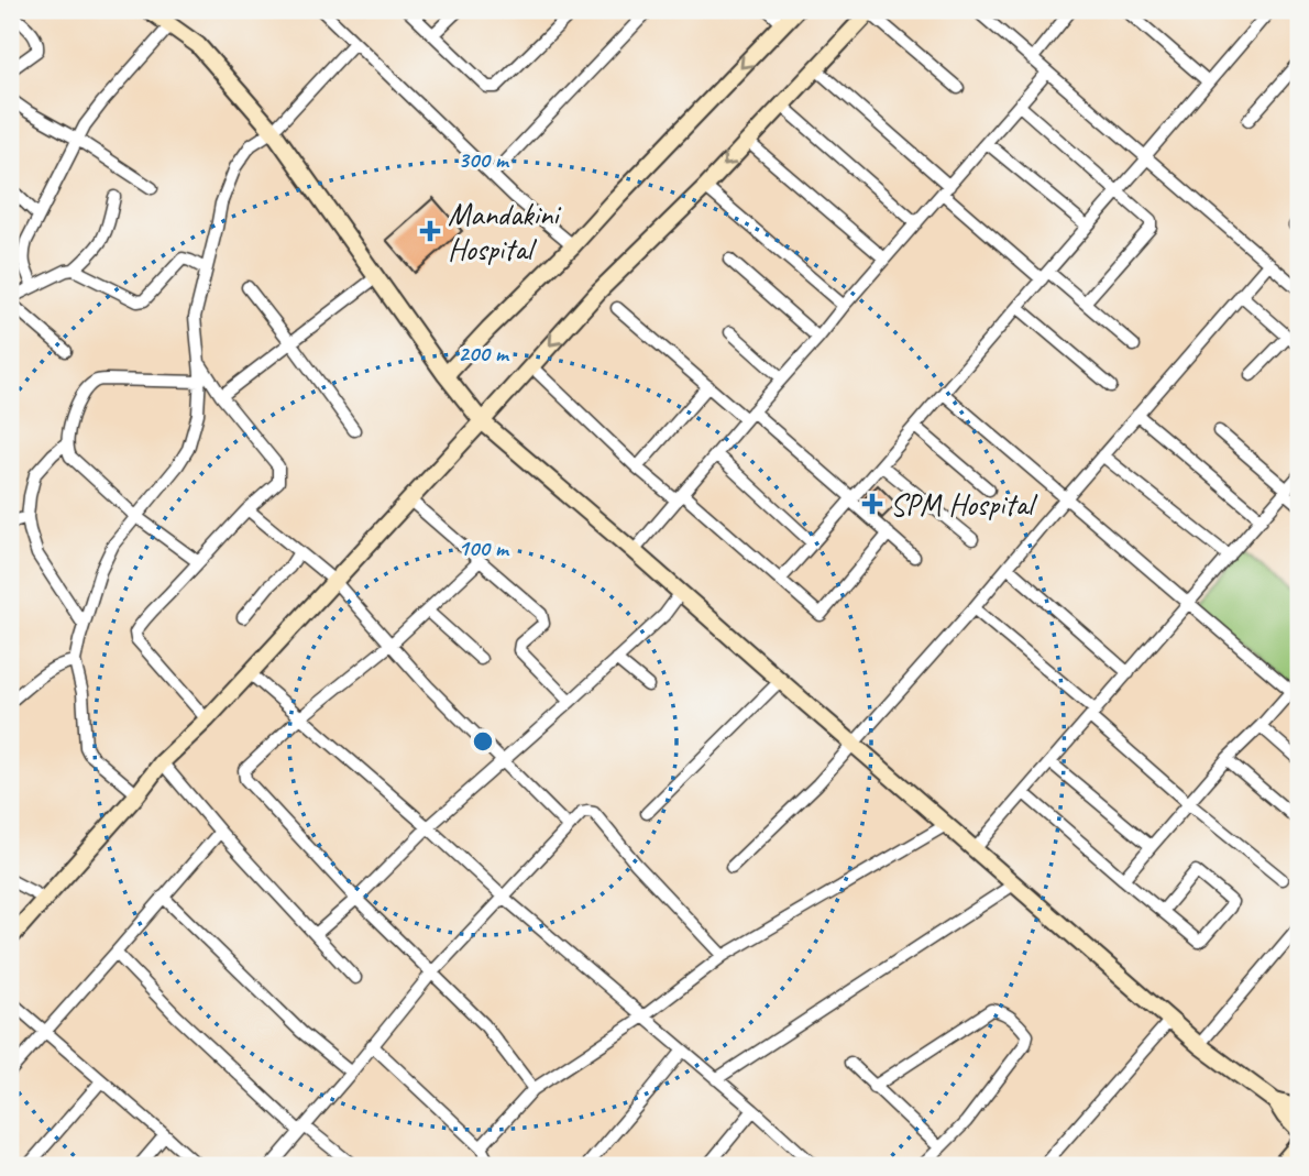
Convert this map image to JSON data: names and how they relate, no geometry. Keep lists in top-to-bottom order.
{
  "places": {
    "health": ["Mandakini Hospital", "SPM Hospital"]
  },
  "rings": ["300 m", "200 m", "100 m"]
}
